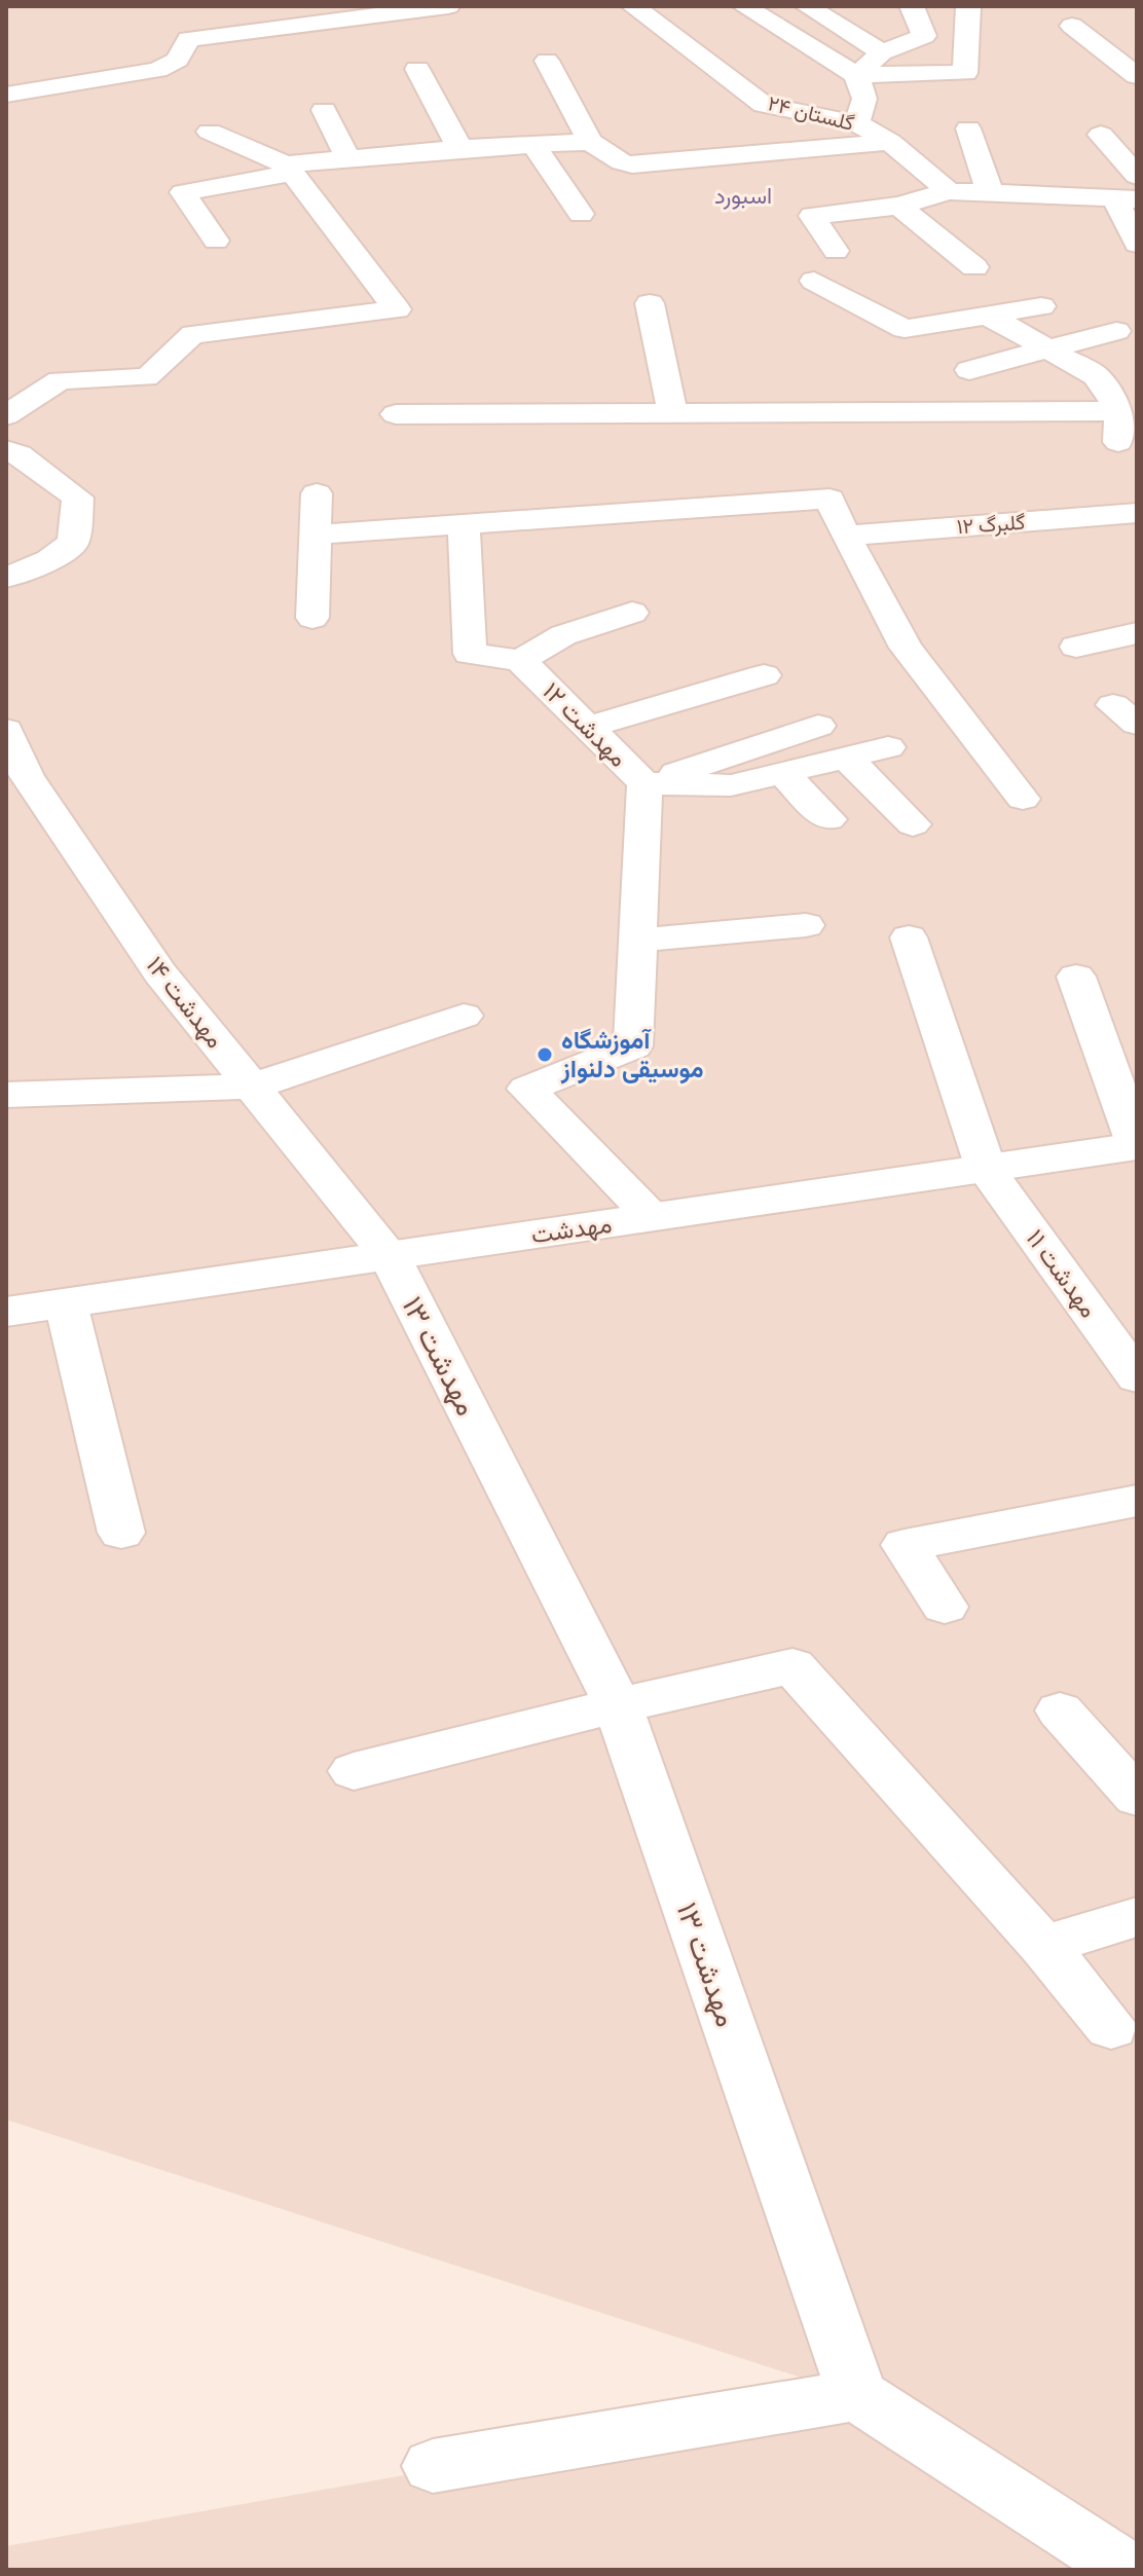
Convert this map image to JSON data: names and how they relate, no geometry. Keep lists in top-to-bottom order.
{
  "streets": {
    "street": [
      "گلستان ۲۴",
      "گلبرگ ١٢",
      "مهدشت ۱۲",
      "مهدشت ۱۴",
      "مهدشت",
      "مهدشت ۱۱",
      "مهدشت ۱۳"
    ]
  },
  "crossings": [
    ["مهدشت ۱۲", "مهدشت"],
    ["مهدشت ۱۴", "مهدشت"],
    ["مهدشت ۱۴", "مهدشت ۱۳"],
    ["مهدشت", "مهدشت ۱۱"],
    ["مهدشت", "مهدشت ۱۳"]
  ],
  "districts": ["اسبورد"],
  "places": ["آموزشگاه موسیقی دلنواز"]
}
